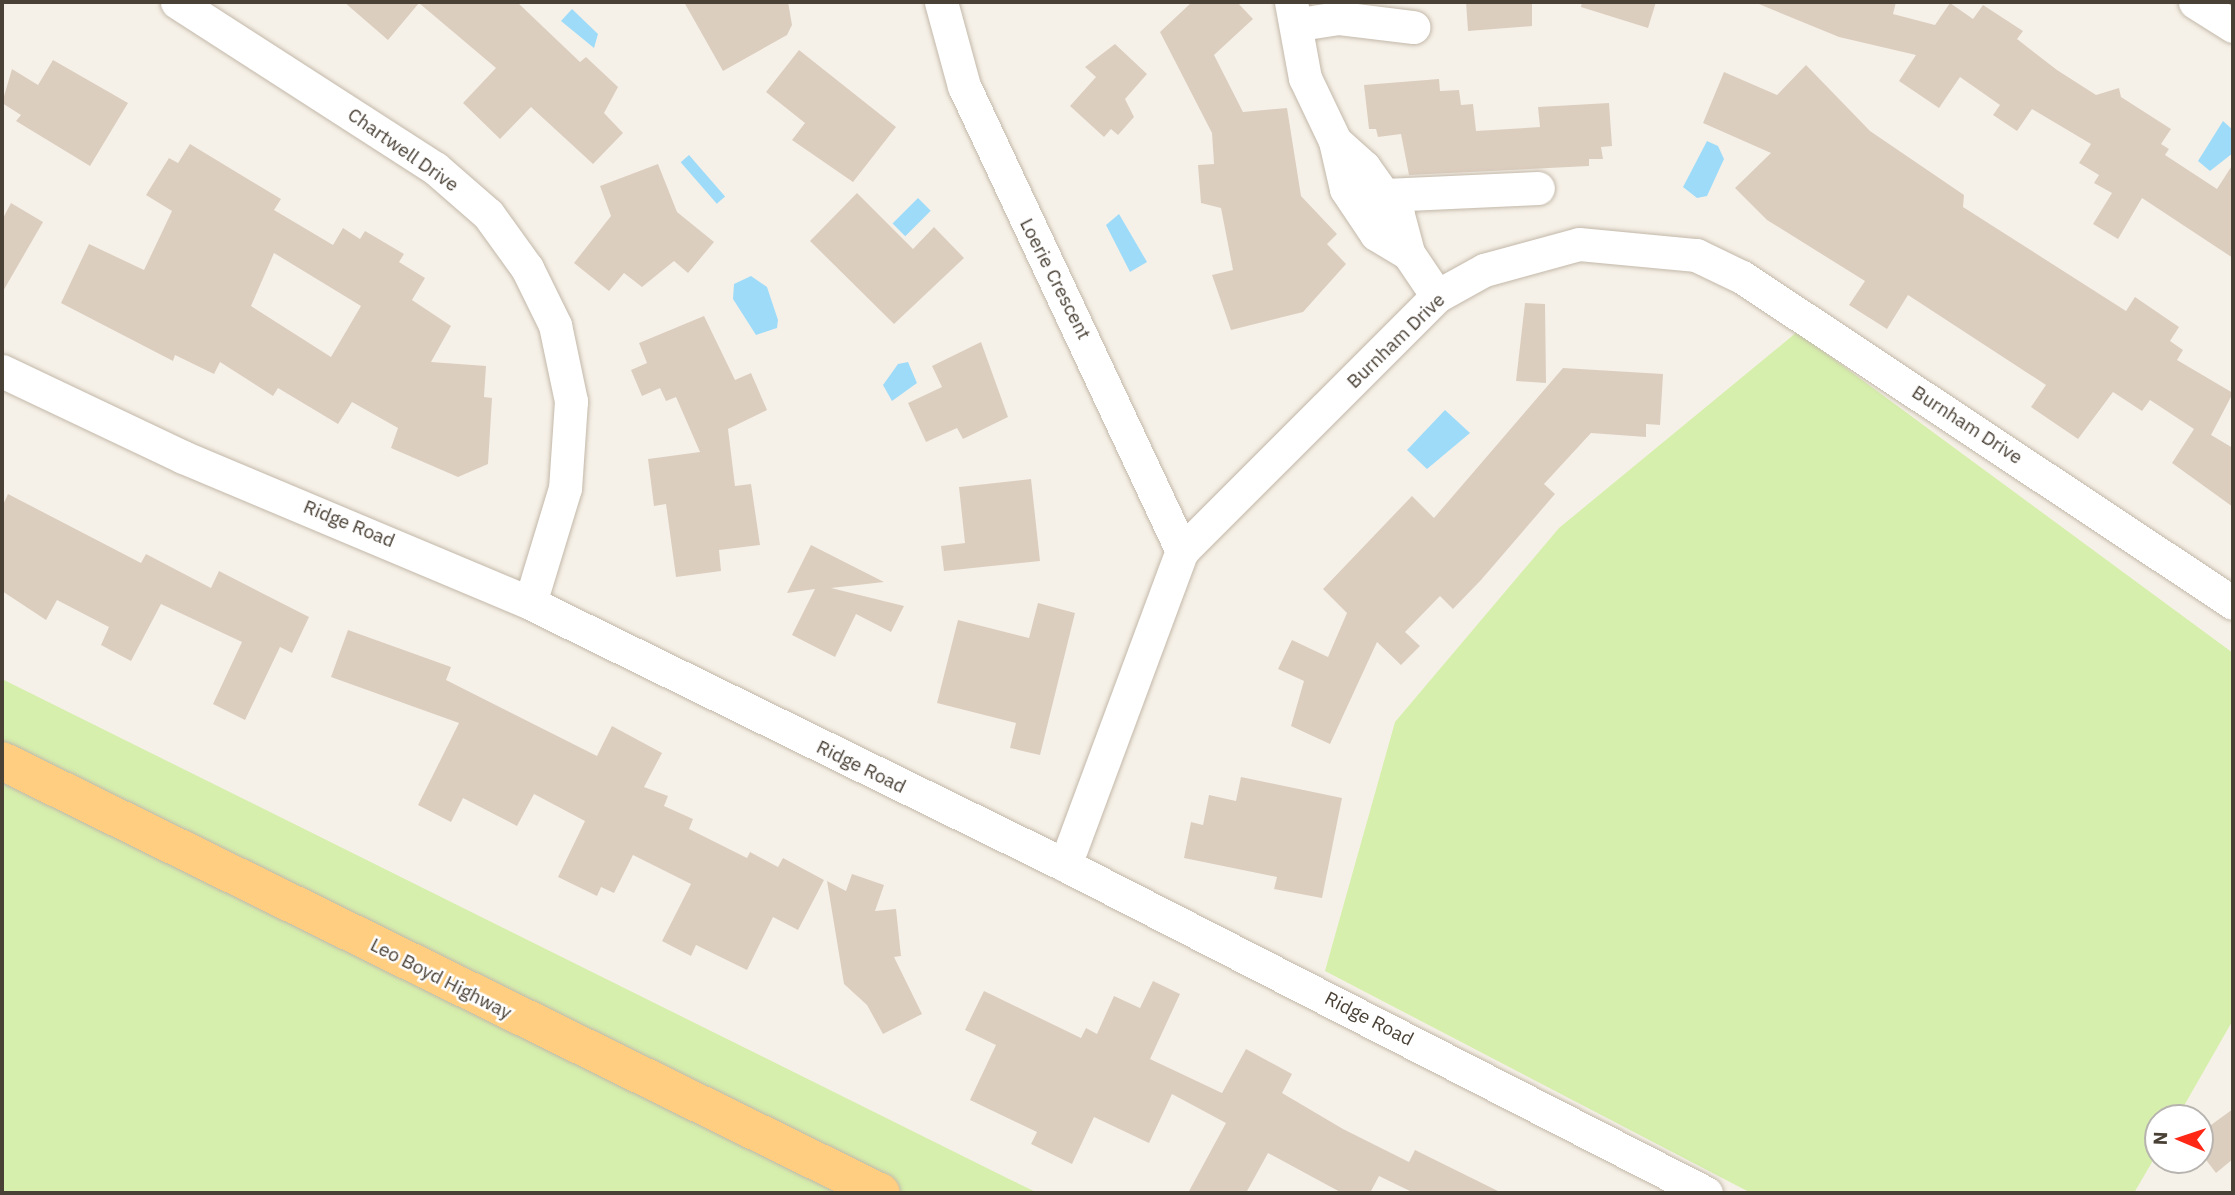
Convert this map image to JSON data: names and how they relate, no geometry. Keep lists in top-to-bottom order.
{
  "streets": {
    "highway": ["Leo Boyd Highway"],
    "street": [
      "Chartwell Drive",
      "Loerie Crescent",
      "Burnham Drive",
      "Ridge Road"
    ]
  },
  "crossings": [
    ["Chartwell Drive", "Ridge Road"],
    ["Loerie Crescent", "Burnham Drive"],
    ["Burnham Drive", "Ridge Road"]
  ],
  "north": "left"
}
